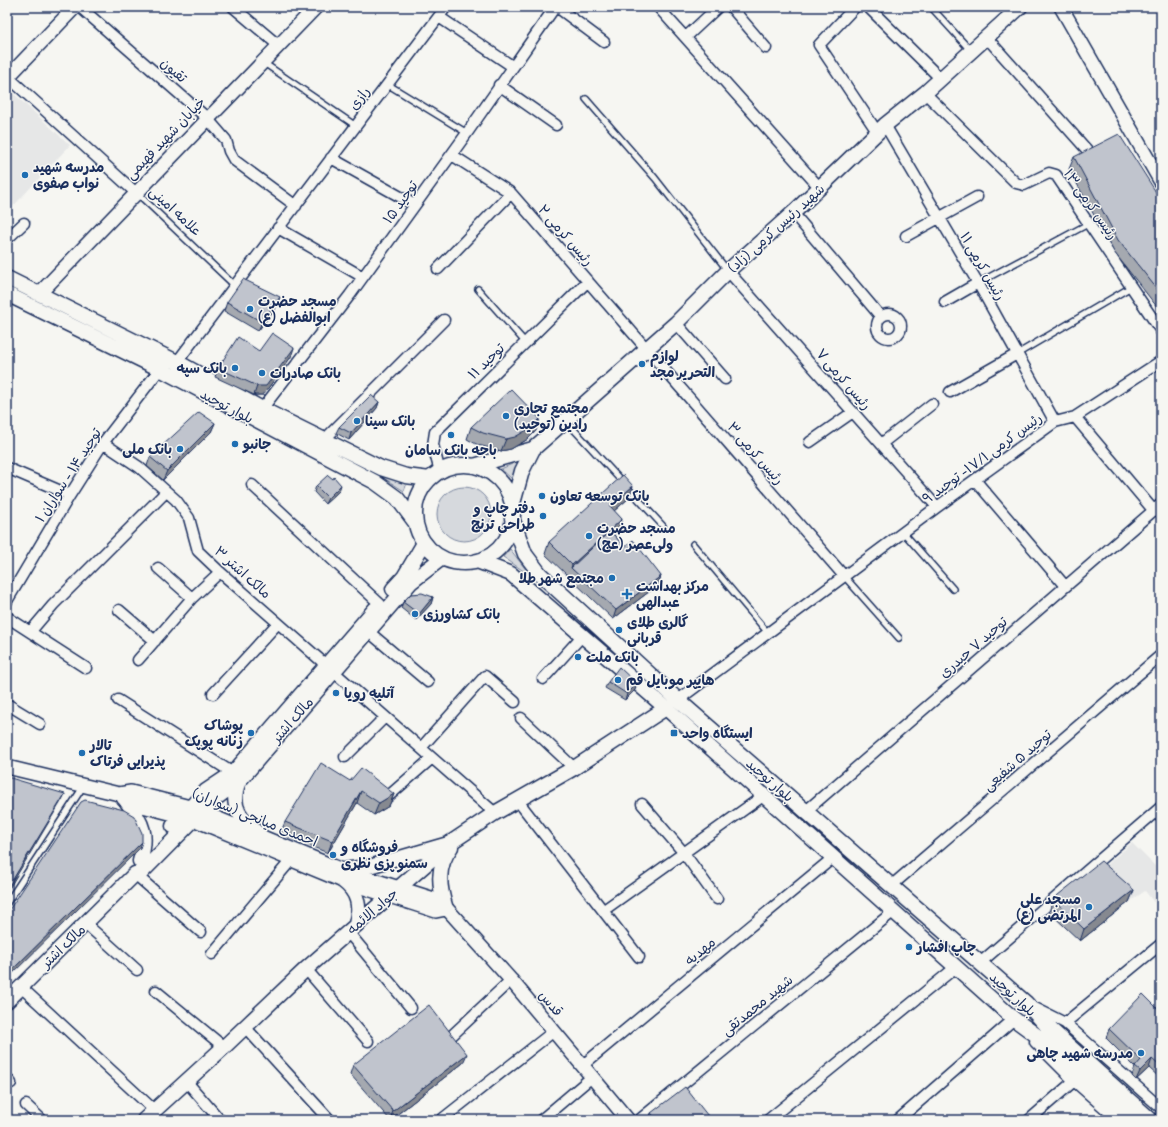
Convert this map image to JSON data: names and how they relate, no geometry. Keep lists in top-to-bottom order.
{
  "streets": {
    "main road": [
      "شهید رئیس کرمی (زاد)",
      "بلوار توحید",
      "مالک اشتر",
      "جواد الائمه"
    ],
    "street": [
      "تقیون",
      "رازی",
      "خیابان شهید فهیمی",
      "توحید ۱۵",
      "رئیس کرمی ۱۳",
      "علامه امینی",
      "رئیس کرمی ۲",
      "رئیس کرمی ۱۱",
      "توحید ۱۱",
      "رئیس کرمی ۷",
      "رئیس کرمی ۳",
      "رئیس کرمی ۱۷/۱- توحید ۹",
      "توحید ۱۴ - سواران ۱",
      "مالک اشتر ۳",
      "توحید ۷ حیدری",
      "توحید ۵ شفیعی",
      "احمدی میانجی (سواران)",
      "مهدیه",
      "قدس",
      "شهید محمدتقی"
    ]
  },
  "crossings": [
    ["تقیون", "رازی"],
    ["تقیون", "خیابان شهید فهیمی"],
    ["رازی", "علامه امینی"],
    ["رازی", "بلوار توحید"],
    ["خیابان شهید فهیمی", "علامه امینی"],
    ["خیابان شهید فهیمی", "بلوار توحید"],
    ["توحید ۱۵", "رئیس کرمی ۲"],
    ["توحید ۱۵", "بلوار توحید"],
    ["رئیس کرمی ۱۳", "شهید رئیس کرمی (زاد)"],
    ["شهید رئیس کرمی (زاد)", "رئیس کرمی ۲"],
    ["شهید رئیس کرمی (زاد)", "رئیس کرمی ۱۱"],
    ["شهید رئیس کرمی (زاد)", "رئیس کرمی ۷"],
    ["شهید رئیس کرمی (زاد)", "رئیس کرمی ۳"],
    ["رئیس کرمی ۲", "توحید ۱۱"],
    ["رئیس کرمی ۲", "رئیس کرمی ۳"],
    ["رئیس کرمی ۱۱", "رئیس کرمی ۱۷/۱- توحید ۹"],
    ["توحید ۱۱", "بلوار توحید"],
    ["توحید ۱۱", "مالک اشتر"],
    ["رئیس کرمی ۷", "رئیس کرمی ۱۷/۱- توحید ۹"],
    ["بلوار توحید", "رئیس کرمی ۱۷/۱- توحید ۹"],
    ["بلوار توحید", "توحید ۱۴ - سواران ۱"],
    ["بلوار توحید", "توحید ۷ حیدری"],
    ["بلوار توحید", "مالک اشتر"],
    ["بلوار توحید", "توحید ۵ شفیعی"],
    ["بلوار توحید", "جواد الائمه"],
    ["بلوار توحید", "مهدیه"],
    ["بلوار توحید", "شهید محمدتقی"],
    ["رئیس کرمی ۳", "رئیس کرمی ۱۷/۱- توحید ۹"],
    ["توحید ۱۴ - سواران ۱", "مالک اشتر ۳"],
    ["مالک اشتر ۳", "مالک اشتر"],
    ["مالک اشتر ۳", "جواد الائمه"],
    ["مالک اشتر", "احمدی میانجی (سواران)"],
    ["احمدی میانجی (سواران)", "جواد الائمه"],
    ["احمدی میانجی (سواران)", "قدس"],
    ["جواد الائمه", "قدس"],
    ["مهدیه", "قدس"]
  ],
  "places": {
    "other": [
      "مدرسه شهید نواب صفوی",
      "مسجد حضرت ابوالفضل (ع)",
      "لوازم التحریر مجد",
      "بانک سپه",
      "بانک صادرات",
      "مجتمع تجاری رادین (توحید)",
      "بانک سینا",
      "باجه بانک سامان",
      "جانبو",
      "بانک ملی",
      "بانک توسعه تعاون",
      "دفتر چاپ و طراحی ترنج",
      "مسجد حضرت ولی‌عصر (عج)",
      "مجتمع شهر طلا",
      "بانک کشاورزی",
      "گالری طلای قربانی",
      "بانک ملت",
      "هایپر موبایل قم",
      "آتلیه رویا",
      "پوشاک زنانه پوپک",
      "تالار پذیرایی فرتاک",
      "فروشگاه و سمنو پزی نظری",
      "مسجد علی المرتضی (ع)",
      "چاپ افشار",
      "مدرسه شهید چاهی"
    ],
    "health": ["مرکز بهداشت عبدالهی"],
    "transit": ["ایستگاه واحد"]
  }
}
